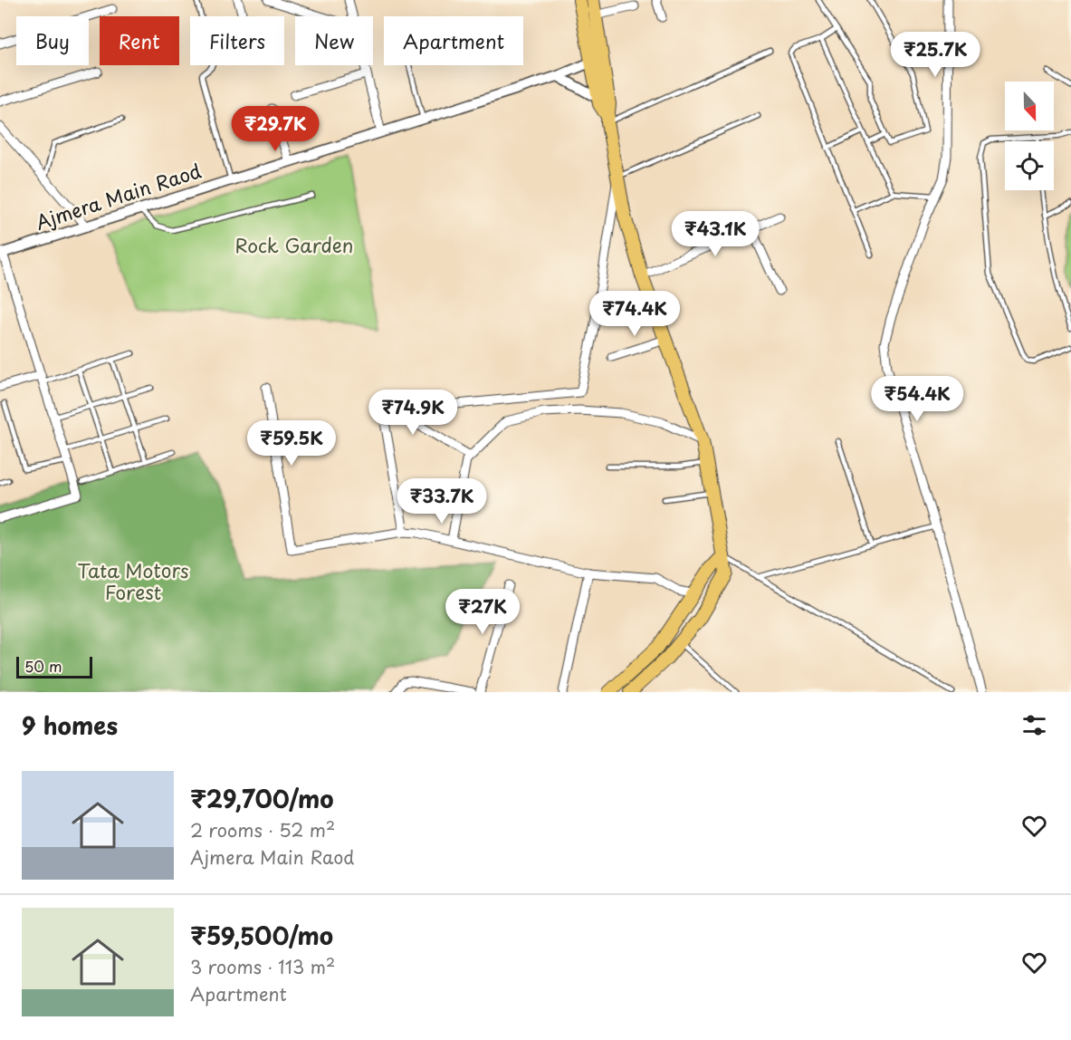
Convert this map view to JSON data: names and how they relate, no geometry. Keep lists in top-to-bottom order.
{
  "streets": {
    "street": ["Ajmera Main Raod"]
  },
  "parks": ["Rock Garden", "Tata Motors Forest"],
  "scale_bar": "50 m",
  "north": "bottom",
  "page": {
    "chip": [
      "Buy",
      "Rent",
      "Filters",
      "New",
      "Apartment"
    ],
    "price": [
      "₹25.7K",
      "₹29.7K",
      "₹43.1K",
      "₹74.4K",
      "₹54.4K",
      "₹74.9K",
      "₹59.5K",
      "₹33.7K",
      "₹27K"
    ],
    "scale": "50 m",
    "heading": "9 homes",
    "list": [
      {
        "name": "₹29,700/mo",
        "note": "2 rooms · 52 m² · Ajmera Main Raod"
      },
      {
        "name": "₹59,500/mo",
        "note": "3 rooms · 113 m² · Apartment"
      }
    ]
  }
}
